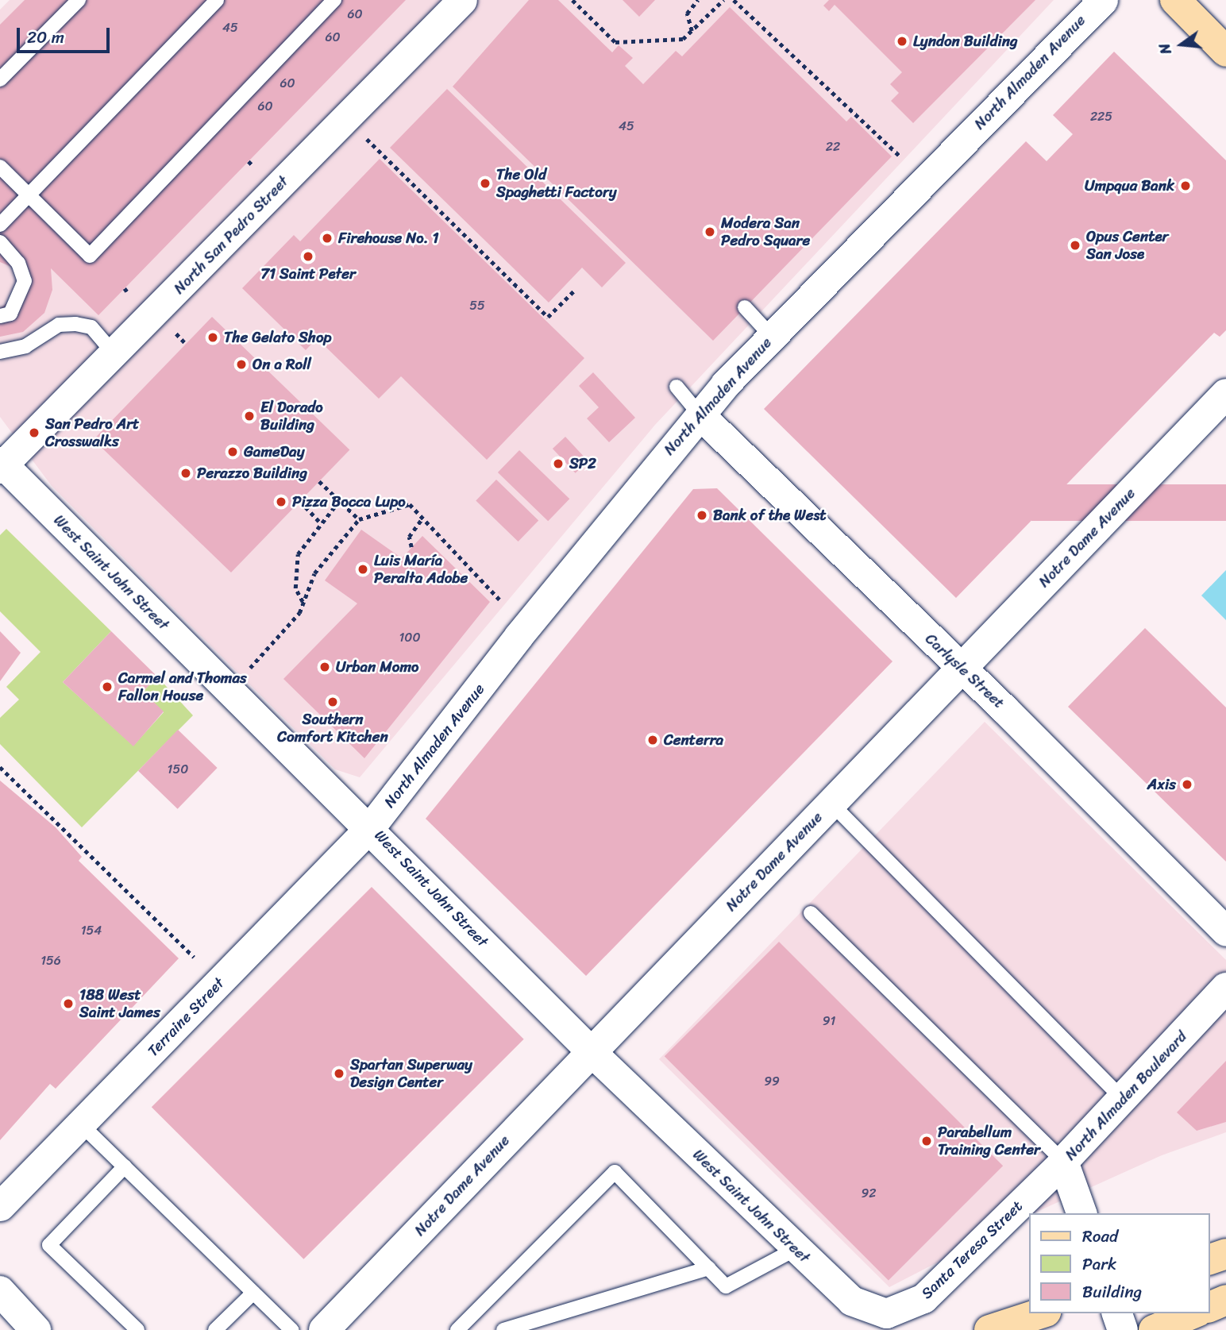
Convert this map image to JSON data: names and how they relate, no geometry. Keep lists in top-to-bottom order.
{
  "streets": {
    "main road": ["Notre Dame Avenue", "North Almaden Boulevard"],
    "street": [
      "North Almaden Avenue",
      "North San Pedro Street",
      "West Saint John Street",
      "Carlysle Street",
      "Terraine Street",
      "Santa Teresa Street"
    ]
  },
  "crossings": [
    ["North Almaden Avenue", "West Saint John Street"],
    ["North Almaden Avenue", "Carlysle Street"],
    ["North Almaden Avenue", "Terraine Street"],
    ["North San Pedro Street", "West Saint John Street"],
    ["Notre Dame Avenue", "West Saint John Street"],
    ["Notre Dame Avenue", "Carlysle Street"],
    ["West Saint John Street", "Terraine Street"],
    ["West Saint John Street", "Santa Teresa Street"],
    ["North Almaden Boulevard", "Santa Teresa Street"]
  ],
  "places": [
    "Lyndon Building",
    "The Old Spaghetti Factory",
    "Umpqua Bank",
    "Modera San Pedro Square",
    "Firehouse No. 1",
    "Opus Center San Jose",
    "71 Saint Peter",
    "The Gelato Shop",
    "On a Roll",
    "El Dorado Building",
    "San Pedro Art Crosswalks",
    "GameDay",
    "SP2",
    "Perazzo Building",
    "Pizza Bocca Lupo",
    "Bank of the West",
    "Luis María Peralta Adobe",
    "Urban Momo",
    "Carmel and Thomas Fallon House",
    "Southern Comfort Kitchen",
    "Centerra",
    "Axis",
    "188 West Saint James",
    "Spartan Superway Design Center",
    "Parabellum Training Center"
  ],
  "house_numbers": [
    "60",
    "45",
    "60",
    "60",
    "60",
    "225",
    "45",
    "22",
    "55",
    "100",
    "150",
    "154",
    "156",
    "91",
    "99",
    "92"
  ],
  "legend": ["Road", "Park", "Building"],
  "scale_bar": "20 m",
  "north": "left"
}
